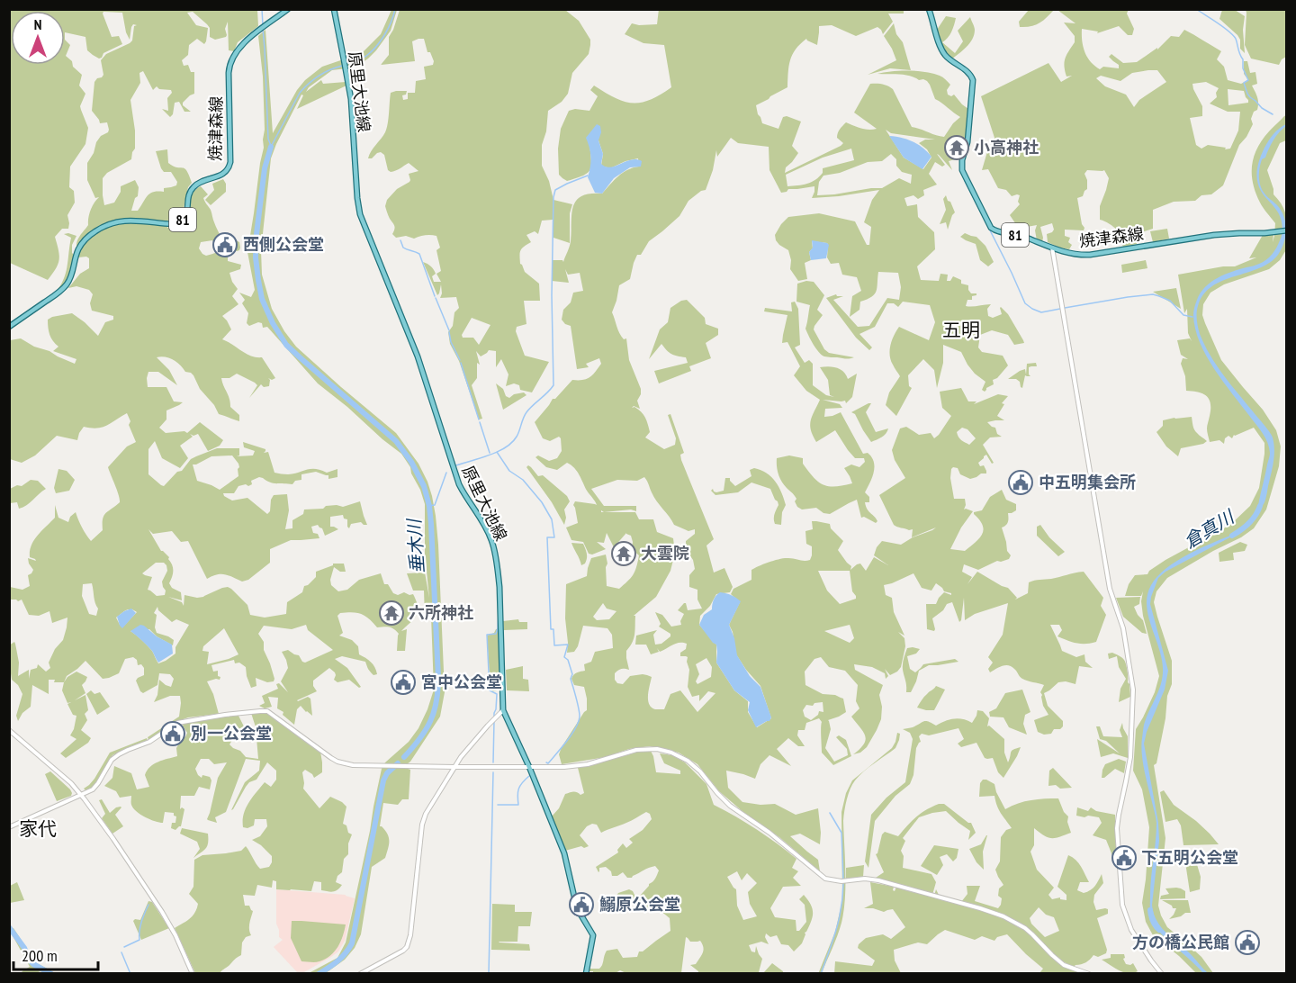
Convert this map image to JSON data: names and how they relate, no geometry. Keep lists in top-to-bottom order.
{
  "streets": {
    "main road": ["原里大池線", "焼津森線", "81"]
  },
  "districts": ["五明", "家代"],
  "water": ["倉真川", "垂木川"],
  "places": {
    "temple": ["小高神社", "大雲院", "六所神社"],
    "public building": [
      "西側公会堂",
      "中五明集会所",
      "宮中公会堂",
      "別一公会堂",
      "下五明公会堂",
      "鰯原公会堂",
      "方の橋公民館"
    ]
  },
  "scale_bar": "200 m",
  "north": "top"
}
